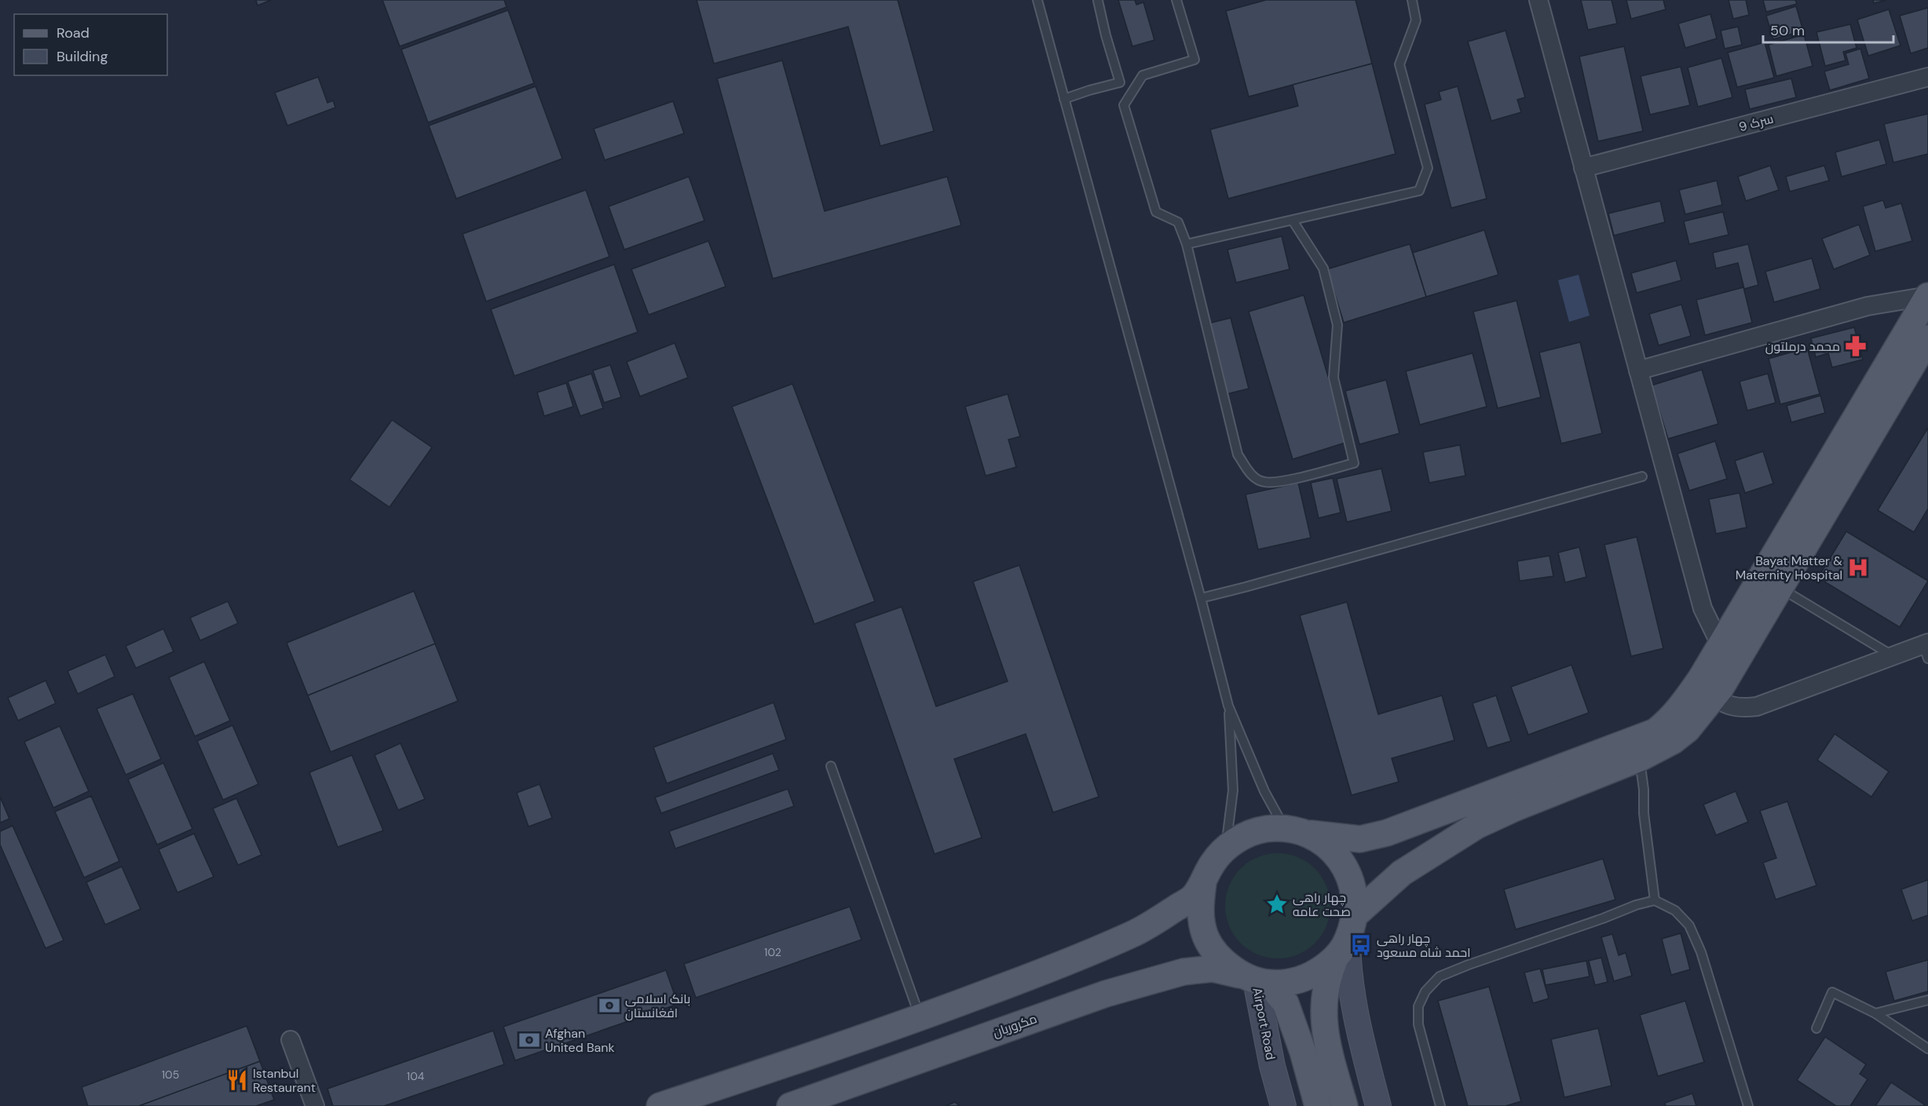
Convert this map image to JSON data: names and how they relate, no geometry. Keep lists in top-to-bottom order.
{
  "streets": {
    "main road": ["Airport Road", "مکروریان"],
    "street": ["سرک 9"]
  },
  "crossings": [
    ["Airport Road", "مکروریان"]
  ],
  "places": {
    "pharmacy": ["محمد درملتون"],
    "hospital": ["Bayat Matter & Maternity Hospital"],
    "place": ["چهار راهی صحت عامه"],
    "bus stop": ["چهار راهی احمد شاه مسعود"],
    "bank": ["بانک اسلامی افغانستان", "Afghan United Bank"],
    "restaurant": ["Istanbul Restaurant"]
  },
  "house_numbers": ["102", "105", "104"],
  "legend": ["Road", "Building"],
  "scale_bar": "50 m"
}
